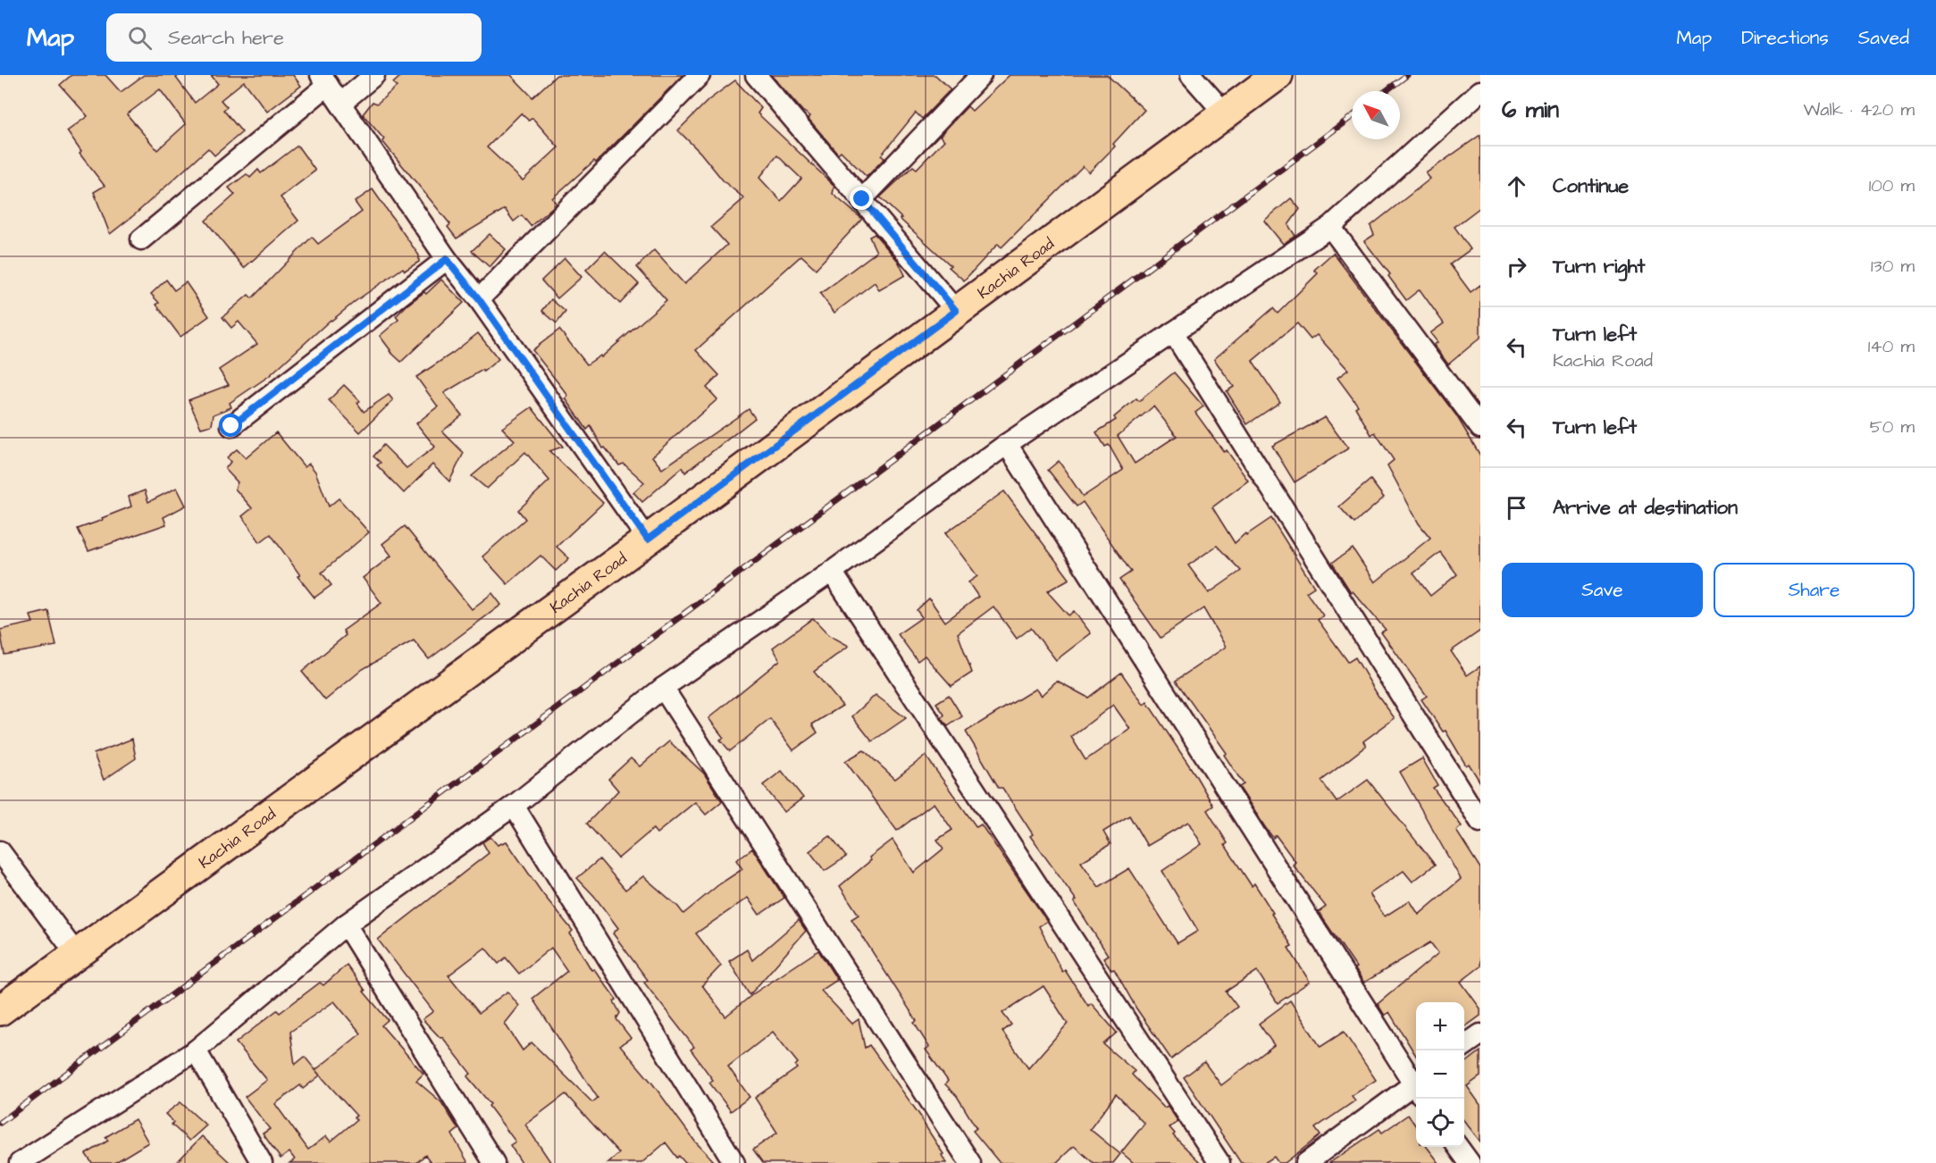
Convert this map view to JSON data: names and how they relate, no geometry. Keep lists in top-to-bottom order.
{
  "streets": {
    "main road": ["Kachia Road"]
  },
  "north": "top left",
  "page": {
    "header": "Map",
    "search": "Search here",
    "nav": ["Map", "Directions", "Saved"],
    "heading": ["6 min", "Walk · 420 m"],
    "list": [
      ["Continue", "100 m"],
      ["Turn right", "130 m"],
      ["Turn left", "Kachia Road", "140 m"],
      ["Turn left", "50 m"],
      "Arrive at destination"
    ],
    "buttons": ["Save", "Share"],
    "map_buttons": ["+", "−"]
  }
}
